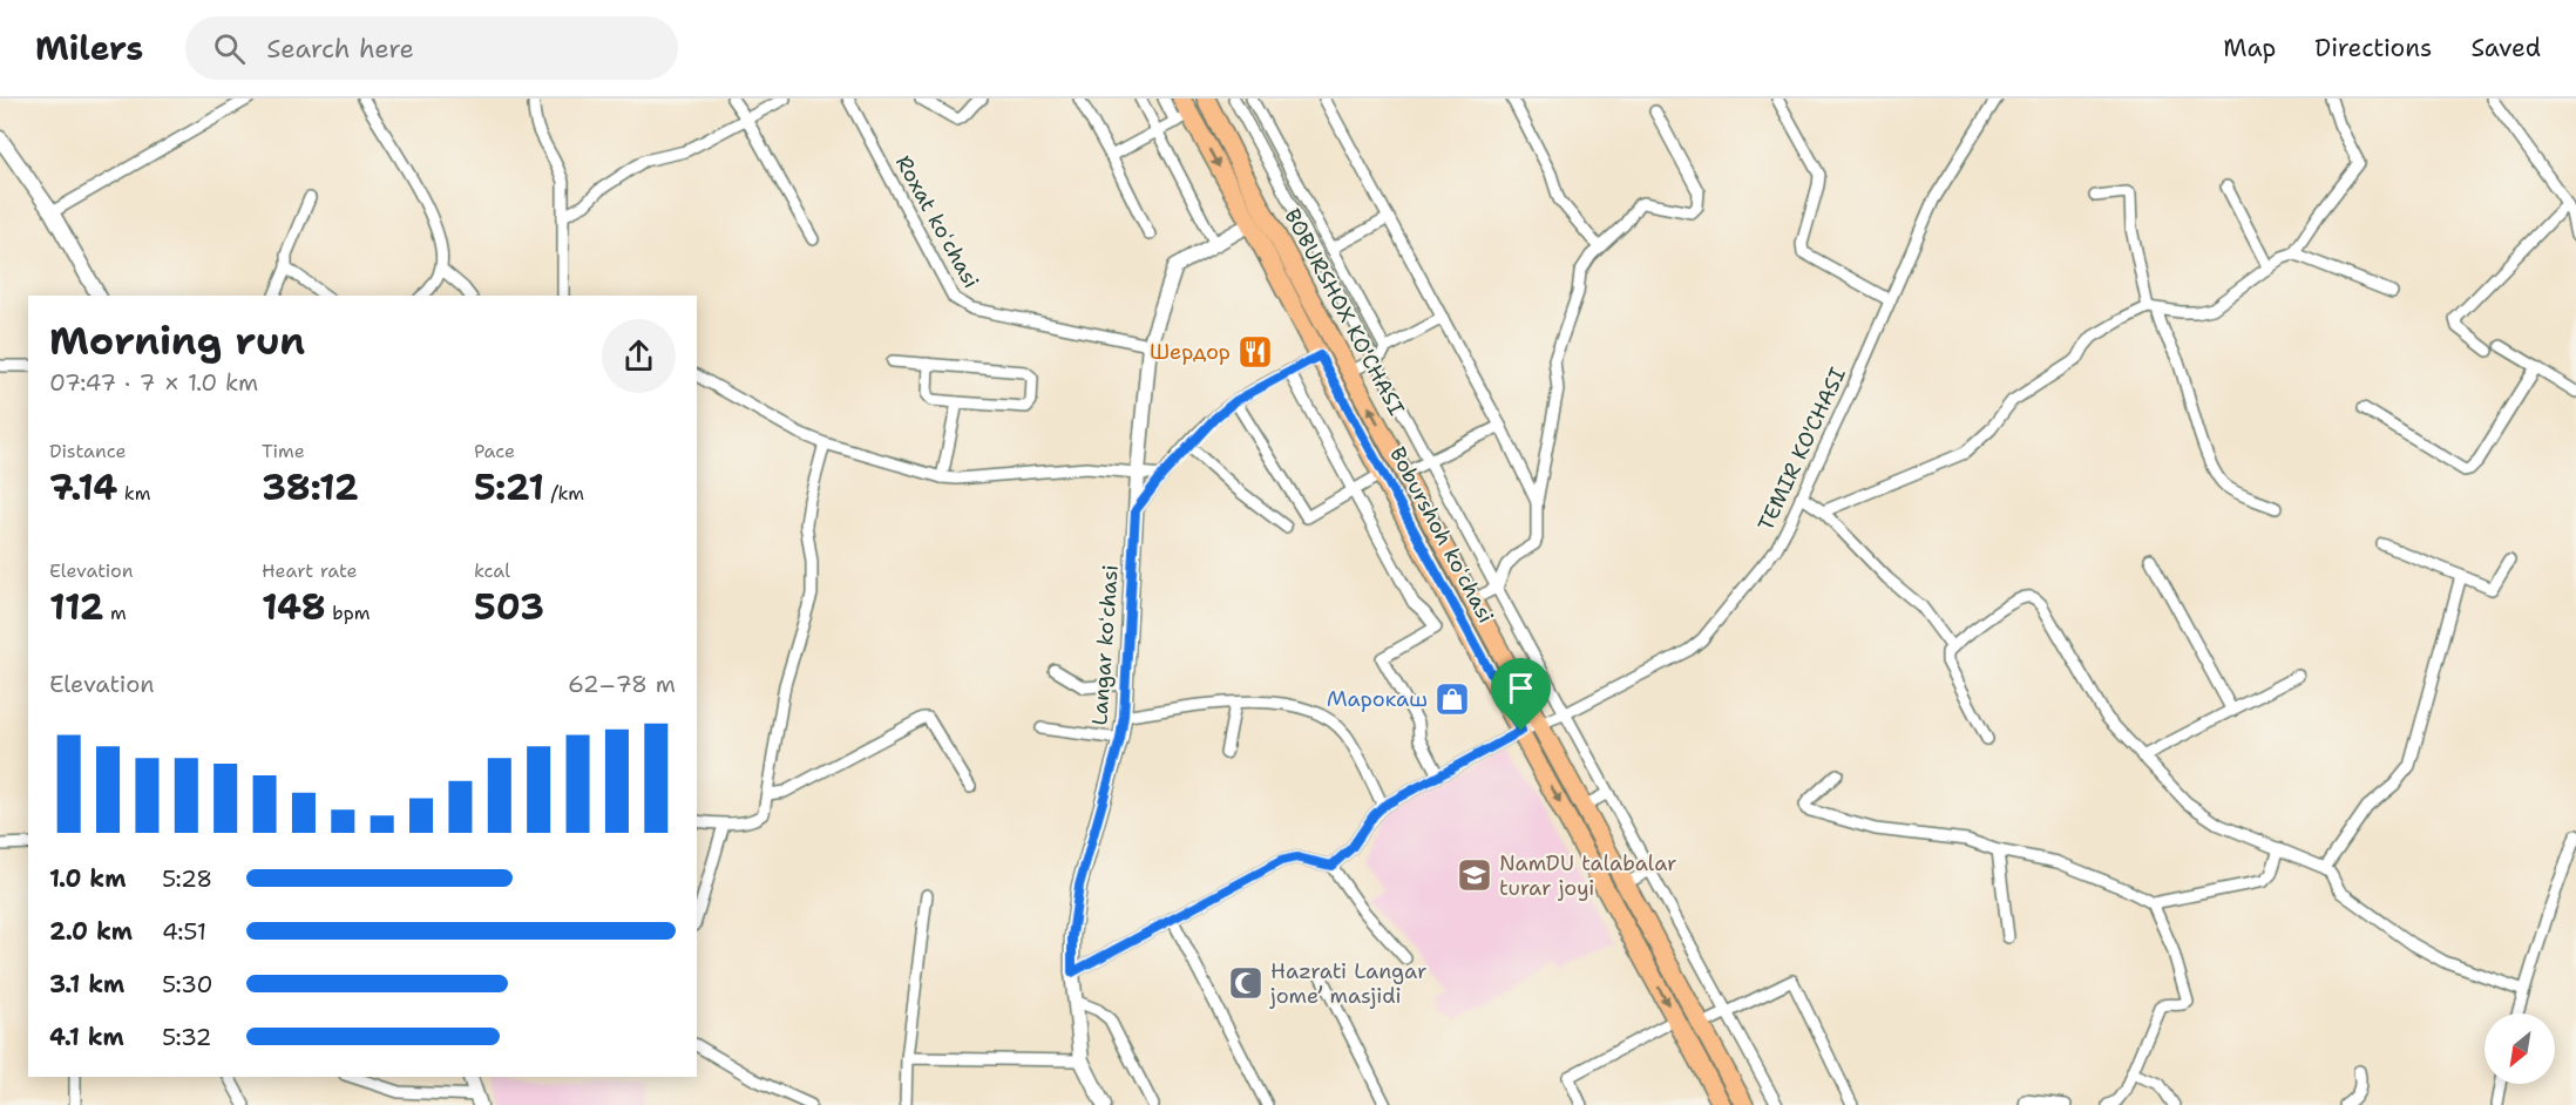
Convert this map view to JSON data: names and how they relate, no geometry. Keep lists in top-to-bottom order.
{
  "streets": {
    "main road": ["BOBURSHOX KO'CHASI", "Boburshoh koʻchasi"],
    "street": ["Roxat koʻchasi", "TEMIR KO'CHASI", "Langar koʻchasi"]
  },
  "crossings": [
    ["Roxat koʻchasi", "Langar koʻchasi"],
    ["BOBURSHOX KO'CHASI", "TEMIR KO'CHASI"],
    ["TEMIR KO'CHASI", "Boburshoh koʻchasi"],
    ["Boburshoh koʻchasi", "Langar koʻchasi"]
  ],
  "one_way": ["Boburshoh koʻchasi"],
  "places": {
    "restaurant": ["Шердор"],
    "shop": ["Марокаш"],
    "school or university": ["NamDU talabalar turar joyi"],
    "mosque": ["Hazrati Langar jome’ masjidi"]
  },
  "north": "bottom left",
  "page": {
    "header": "Milers",
    "search": "Search here",
    "nav": ["Map", "Directions", "Saved"],
    "heading": ["Morning run", "07:47 · 7 × 1.0 km"],
    "stats": [
      ["Distance", "7.14 km"],
      ["Time", "38:12"],
      ["Pace", "5:21 /km"],
      ["Elevation", "112 m"],
      ["Heart rate", "148 bpm"],
      ["kcal", "503"]
    ],
    "chart": ["Elevation", "62–78 m"],
    "list": [
      {
        "name": "1.0 km",
        "note": "5:28"
      },
      {
        "name": "2.0 km",
        "note": "4:51"
      },
      {
        "name": "3.1 km",
        "note": "5:30"
      },
      {
        "name": "4.1 km",
        "note": "5:32"
      }
    ]
  }
}
